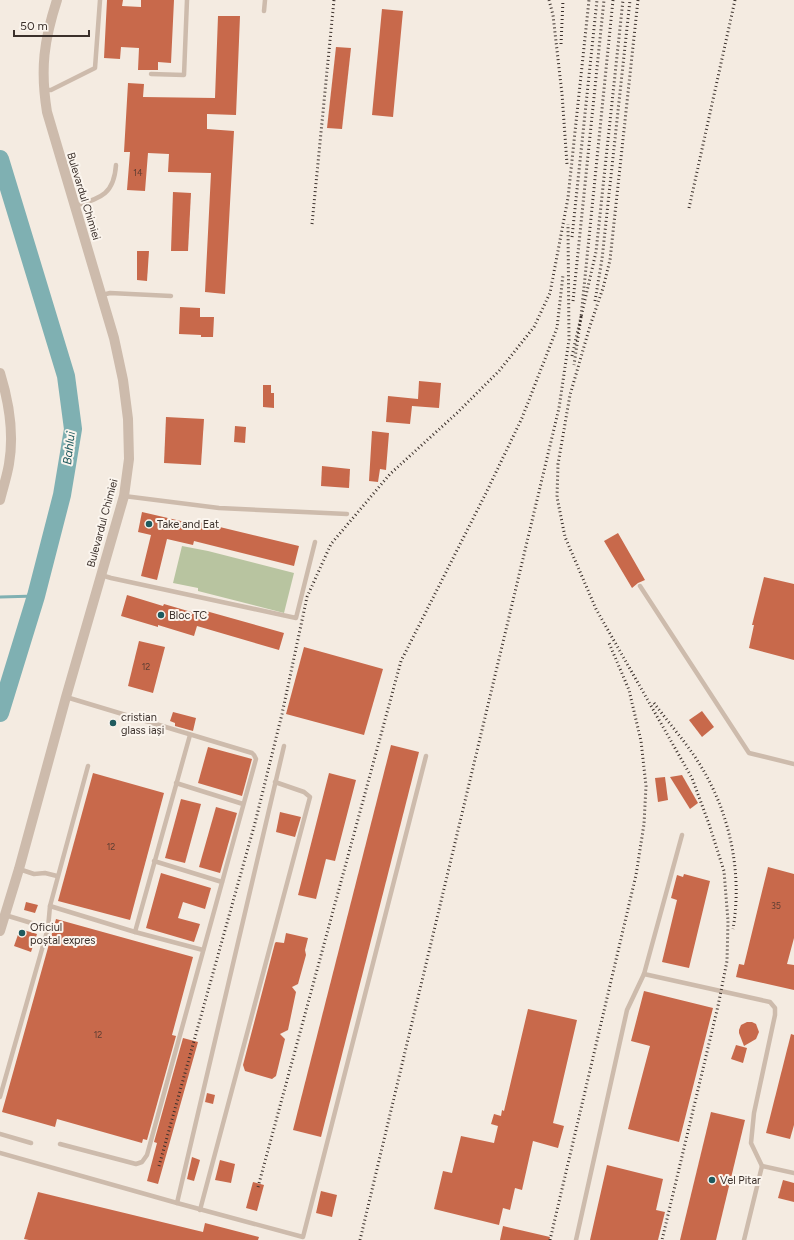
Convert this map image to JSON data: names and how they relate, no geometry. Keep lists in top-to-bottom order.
{
  "streets": {
    "street": ["Bulevardul Chimiei"]
  },
  "water": ["Bahlui"],
  "places": [
    "Take and Eat",
    "Bloc TC",
    "cristian glass iași",
    "Oficiul poștal expres",
    "Vel Pitar"
  ],
  "house_numbers": [
    "14",
    "12",
    "12",
    "35",
    "12"
  ],
  "scale_bar": "50 m"
}
